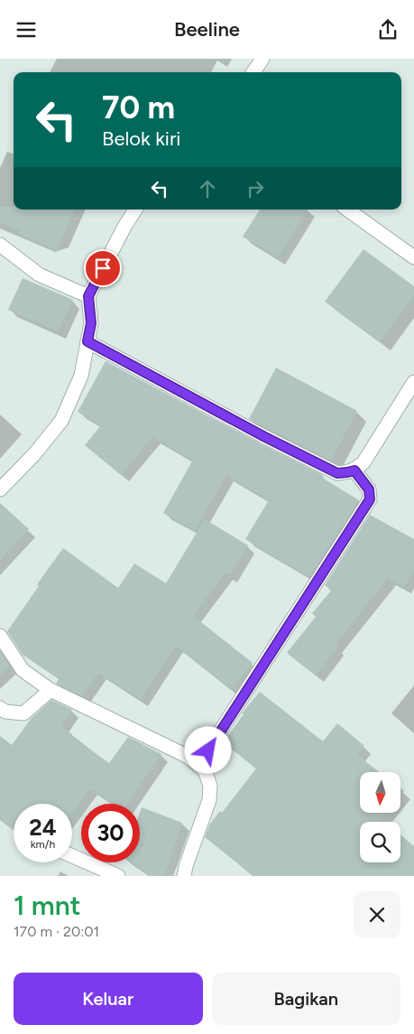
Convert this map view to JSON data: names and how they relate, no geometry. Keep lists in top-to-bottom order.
{
  "north": "bottom",
  "page": {
    "header": "Beeline",
    "turn": ["70 m", "Belok kiri"],
    "speed": "24 km/h",
    "limit": "30",
    "heading": ["1 mnt", "170 m · 20:01"],
    "buttons": ["Keluar", "Bagikan"]
  }
}
